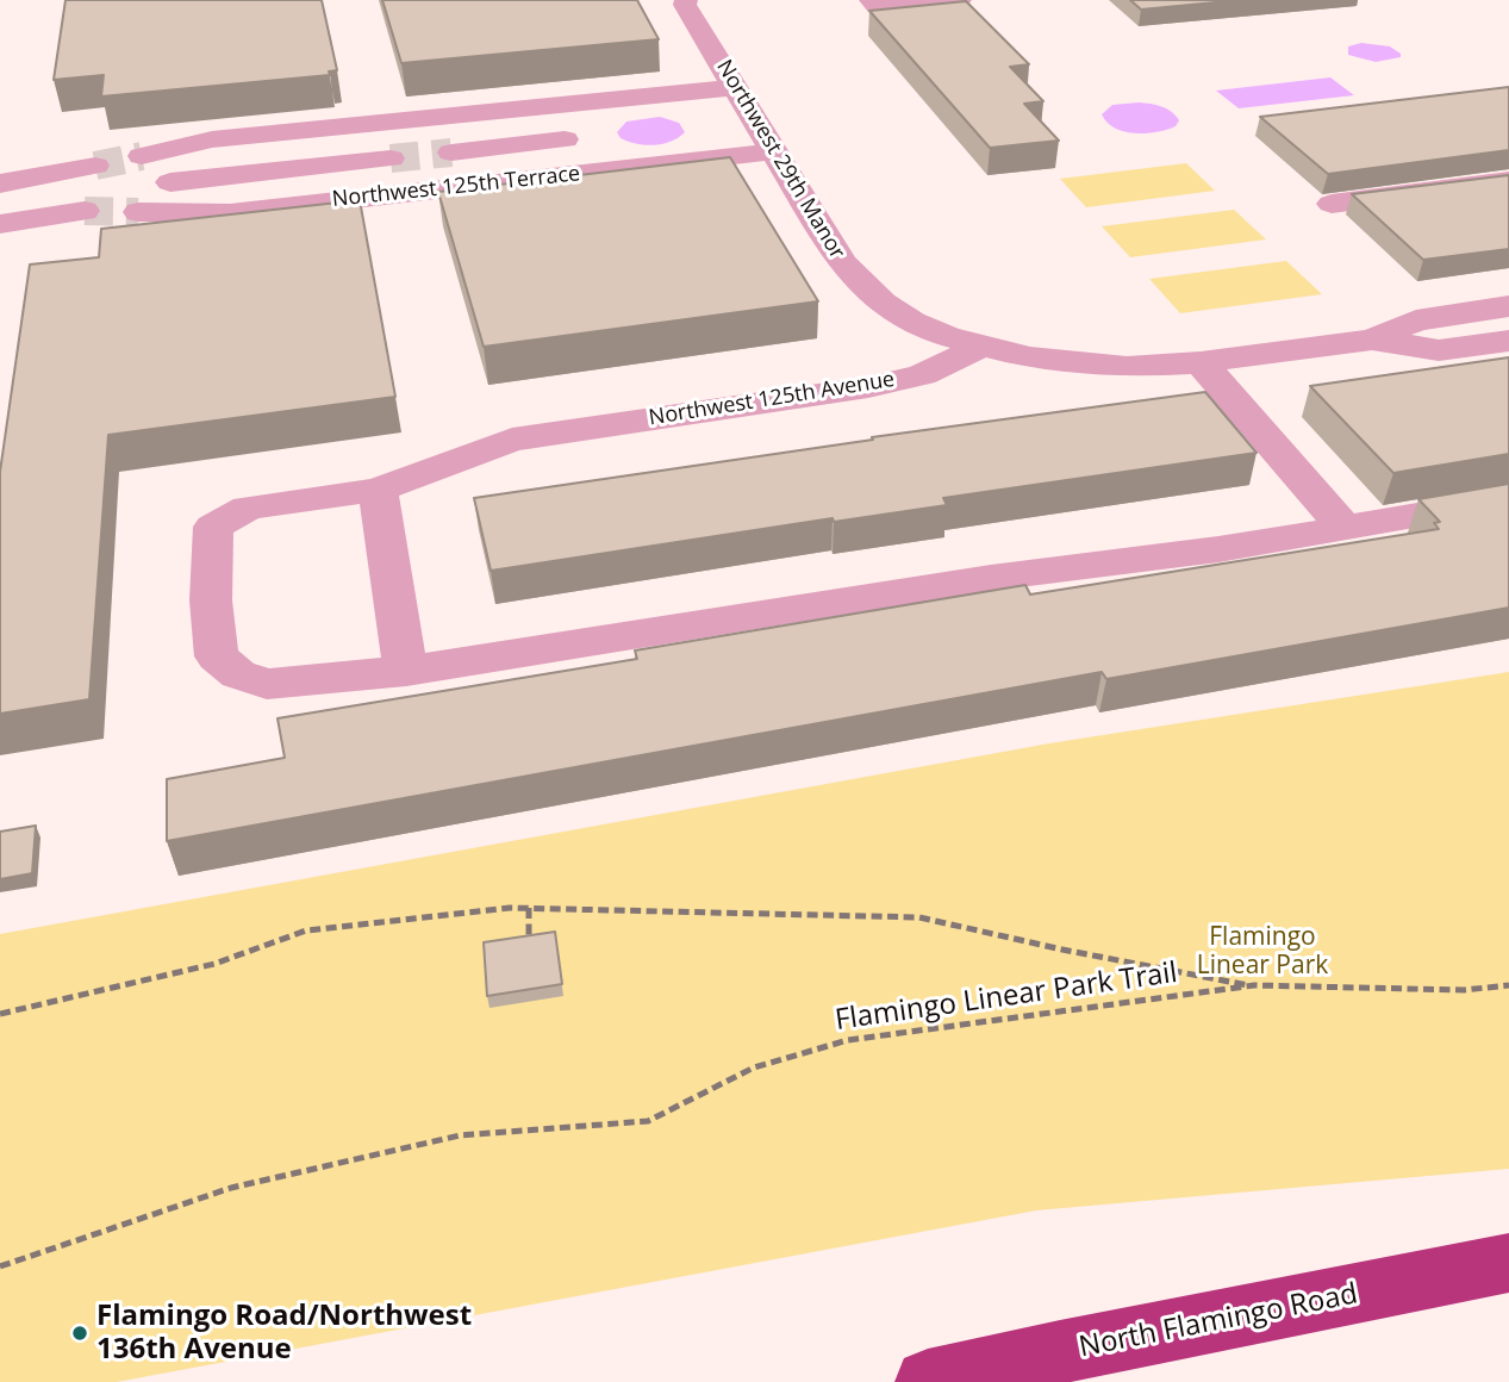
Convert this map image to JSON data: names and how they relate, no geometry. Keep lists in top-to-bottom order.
{
  "streets": {
    "highway": ["North Flamingo Road"],
    "street": ["Northwest 29th Manor", "Northwest 125th Terrace", "Northwest 125th Avenue"],
    "path": ["Flamingo Linear Park Trail"]
  },
  "crossings": [
    ["Northwest 29th Manor", "Northwest 125th Terrace"],
    ["Northwest 29th Manor", "Northwest 125th Avenue"]
  ],
  "parks": ["Flamingo Linear Park"],
  "places": ["Flamingo Road/Northwest 136th Avenue"]
}
